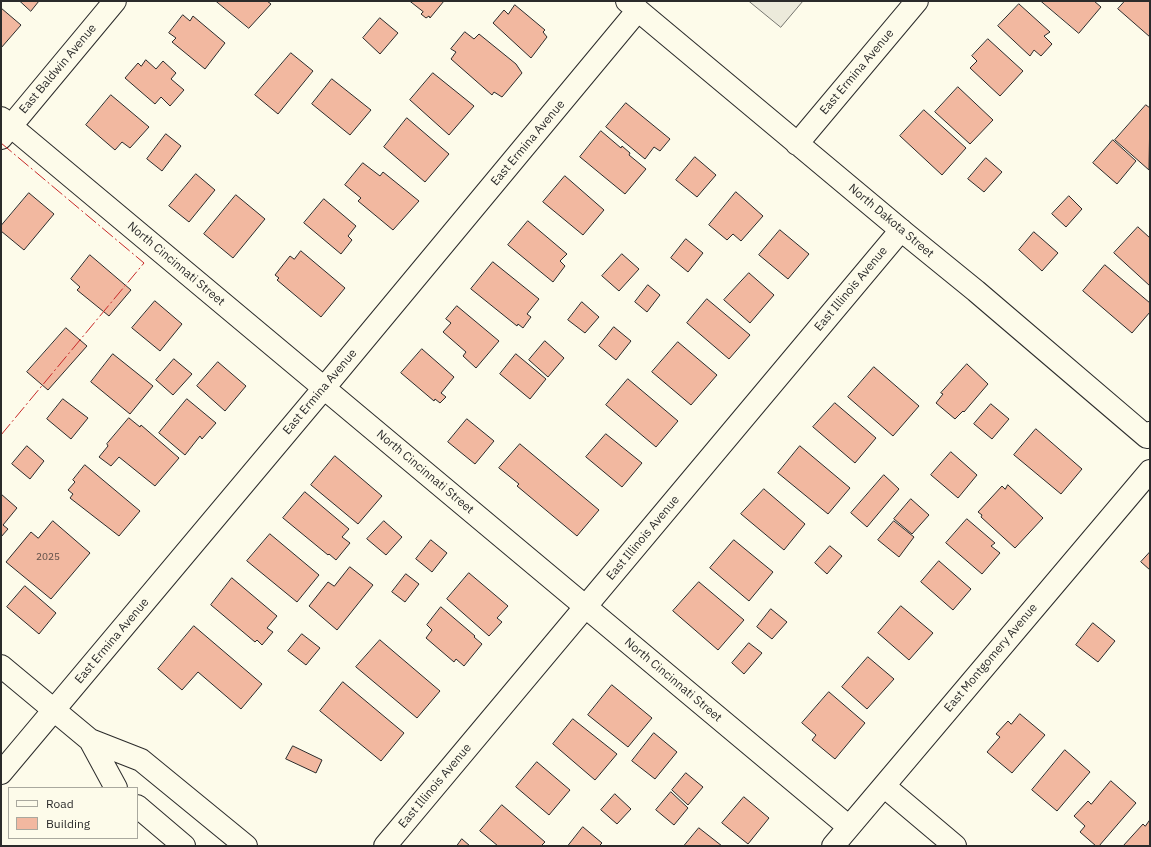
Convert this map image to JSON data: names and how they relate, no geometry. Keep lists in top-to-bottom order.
{
  "streets": {
    "street": [
      "East Baldwin Avenue",
      "East Ermina Avenue",
      "North Dakota Street",
      "North Cincinnati Street",
      "East Illinois Avenue",
      "East Montgomery Avenue"
    ]
  },
  "crossings": [
    ["East Baldwin Avenue", "North Cincinnati Street"],
    ["East Ermina Avenue", "North Dakota Street"],
    ["East Ermina Avenue", "North Cincinnati Street"],
    ["North Dakota Street", "East Illinois Avenue"],
    ["North Cincinnati Street", "East Illinois Avenue"],
    ["North Cincinnati Street", "East Montgomery Avenue"]
  ],
  "house_numbers": ["2025"],
  "legend": ["Road", "Building"]
}
